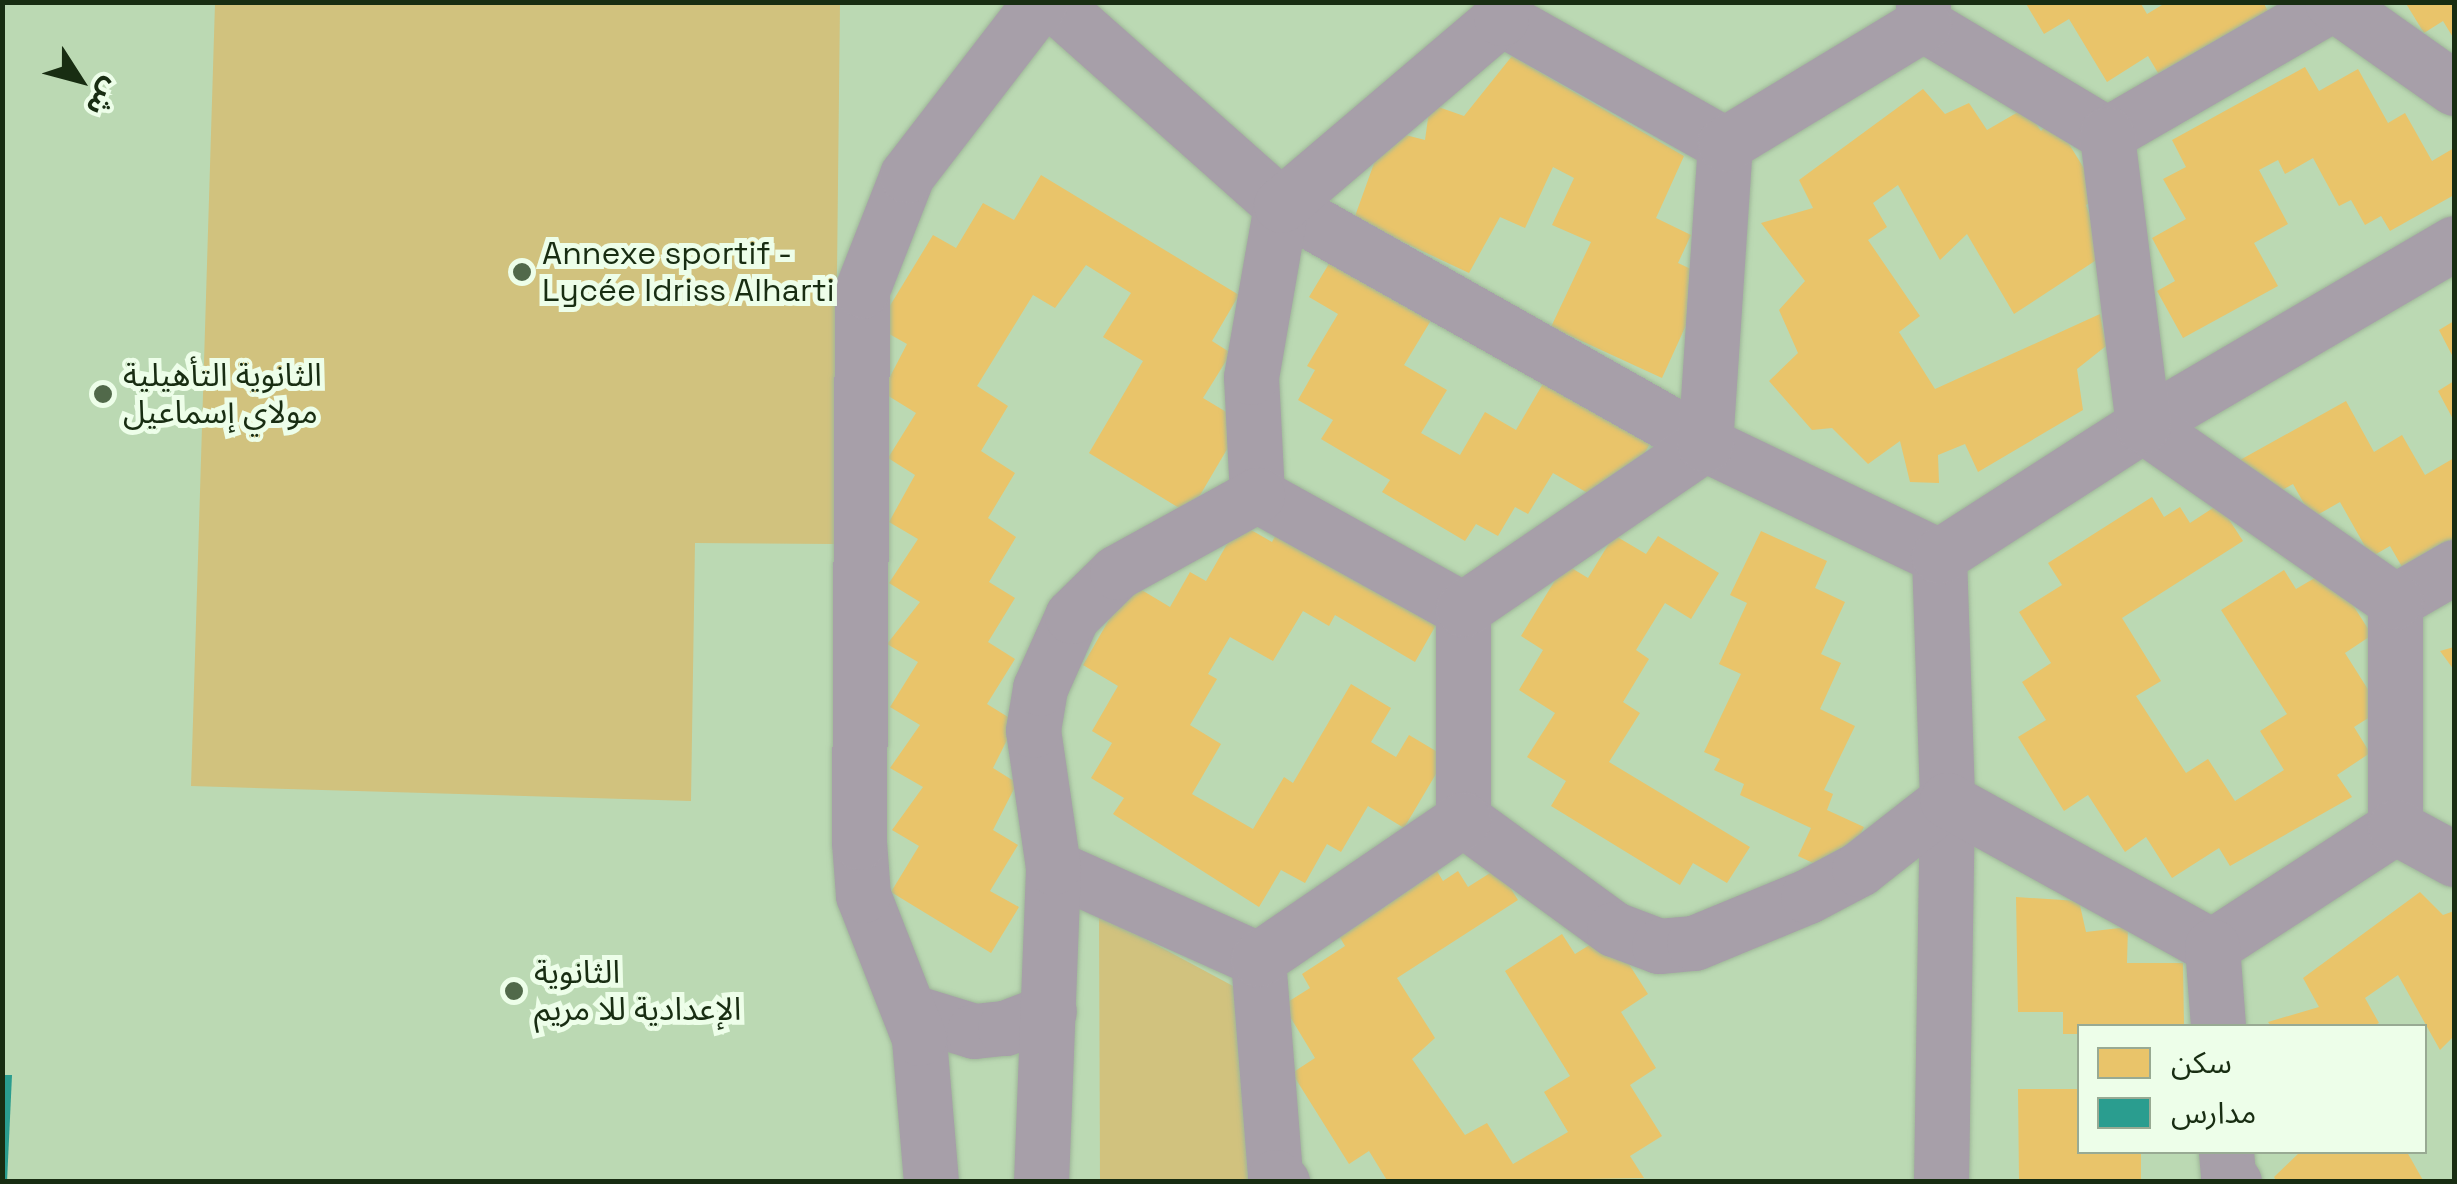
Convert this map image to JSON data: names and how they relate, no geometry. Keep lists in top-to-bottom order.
{
  "places": ["Annexe sportif - Lycée Idriss Alharti", "الثانوية التأهيلية مولاي إسماعيل", "الثانوية الإعدادية للا مريم"],
  "legend": ["سكن", "مدارس"],
  "north": "bottom right"
}
